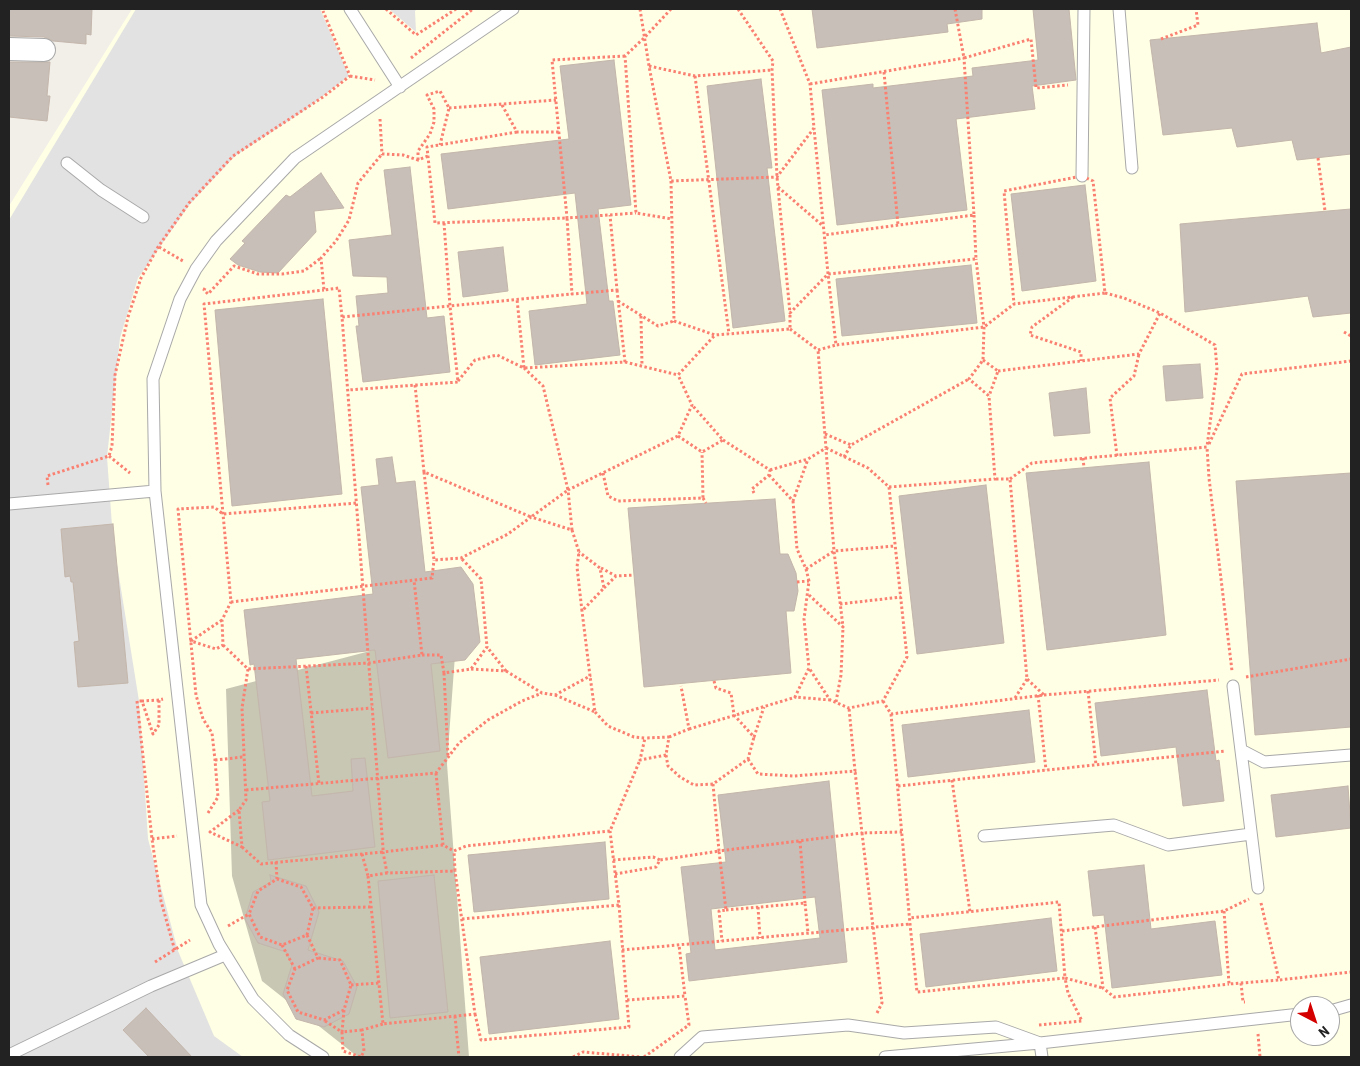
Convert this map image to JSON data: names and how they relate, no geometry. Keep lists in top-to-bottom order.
{
  "north": "bottom right"
}
